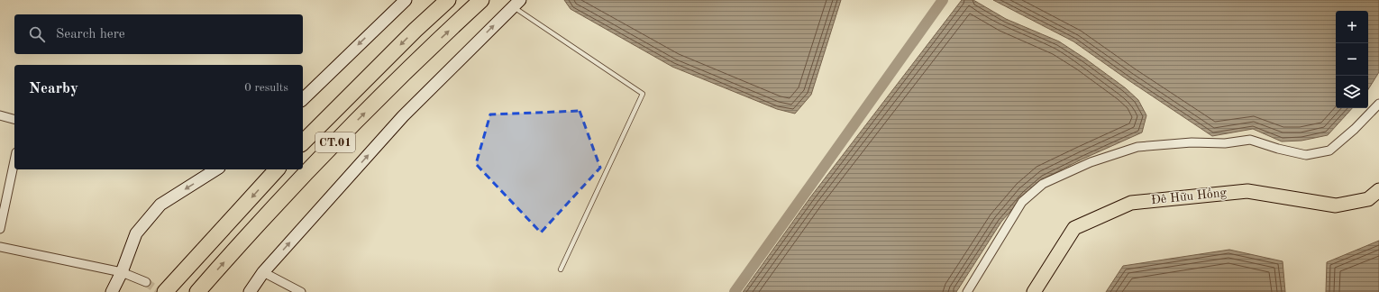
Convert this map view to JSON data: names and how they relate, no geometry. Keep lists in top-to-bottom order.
{
  "streets": {
    "highway": ["CT.01"],
    "main road": ["Đê Hữu Hồng"]
  },
  "page": {
    "map_buttons": ["+", "−"],
    "search": "Search here",
    "heading": ["Nearby", "0 results"]
  }
}
